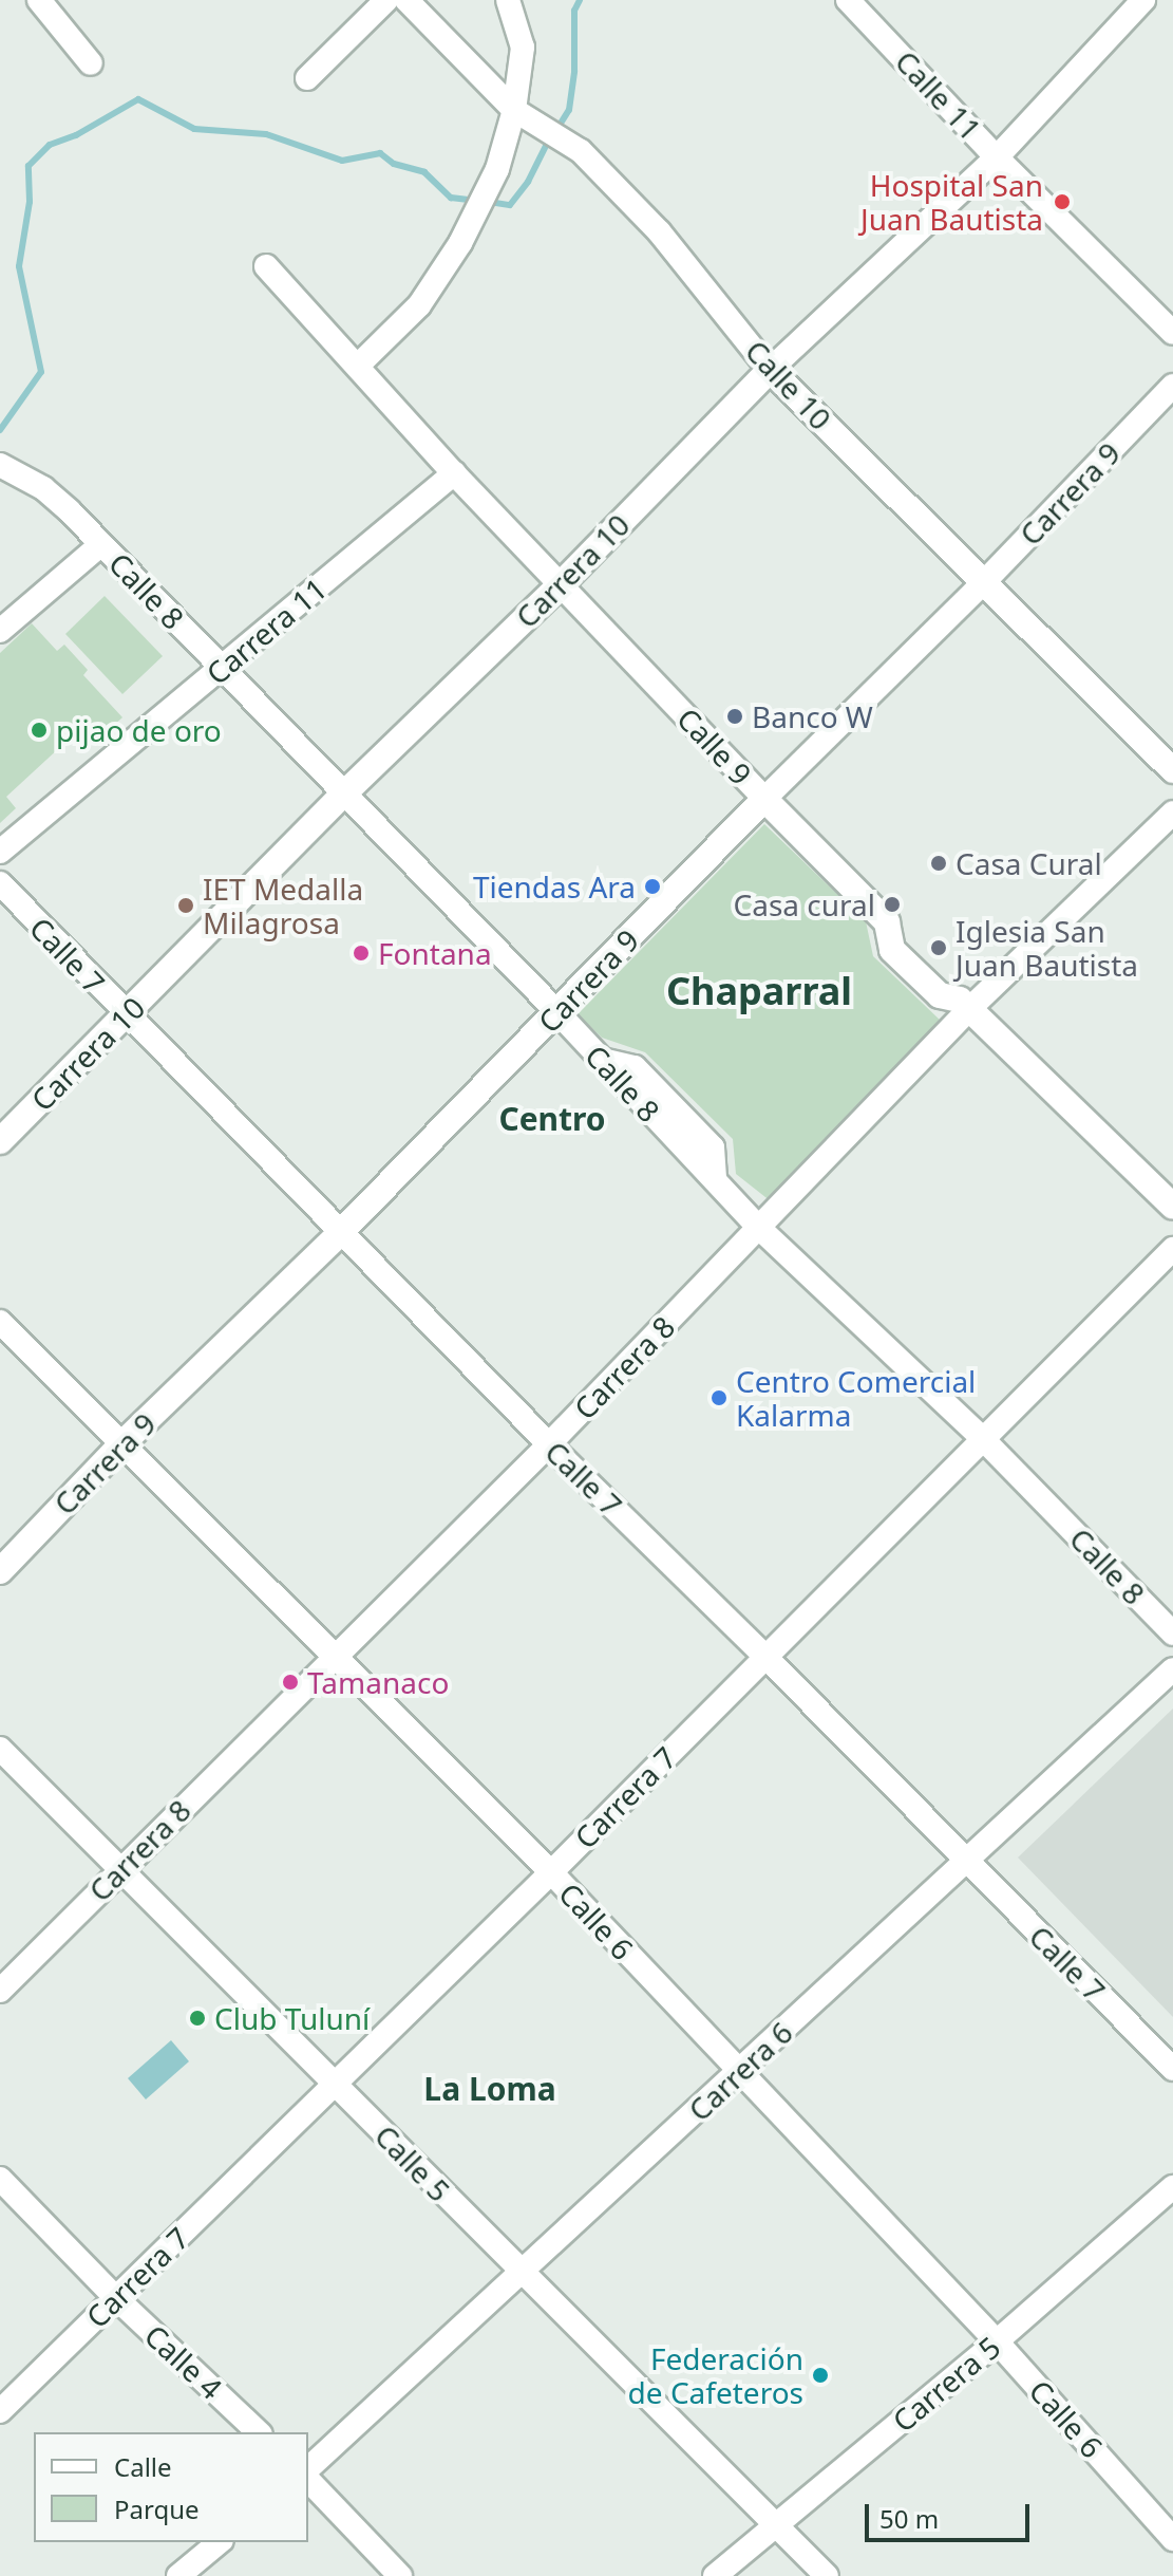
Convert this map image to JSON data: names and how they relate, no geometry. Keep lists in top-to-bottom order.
{
  "streets": {
    "main road": [
      "Calle 10",
      "Carrera 9",
      "Carrera 10",
      "Calle 9"
    ],
    "street": [
      "Calle 11",
      "Calle 8",
      "Carrera 11",
      "Calle 7",
      "Carrera 8",
      "Carrera 7",
      "Calle 6",
      "Carrera 6",
      "Calle 5",
      "Calle 4",
      "Carrera 5"
    ]
  },
  "crossings": [
    ["Calle 11", "Carrera 10"],
    ["Calle 10", "Carrera 9"],
    ["Calle 10", "Carrera 10"],
    ["Carrera 9", "Calle 8"],
    ["Carrera 9", "Calle 9"],
    ["Carrera 9", "Calle 7"],
    ["Carrera 9", "Calle 6"],
    ["Carrera 10", "Calle 8"],
    ["Carrera 10", "Calle 9"],
    ["Carrera 10", "Calle 7"],
    ["Calle 8", "Carrera 11"],
    ["Calle 8", "Carrera 8"],
    ["Calle 8", "Carrera 7"],
    ["Carrera 11", "Calle 9"],
    ["Calle 9", "Carrera 8"],
    ["Calle 7", "Carrera 8"],
    ["Calle 7", "Carrera 7"],
    ["Calle 7", "Carrera 6"],
    ["Carrera 8", "Calle 6"],
    ["Carrera 8", "Calle 5"],
    ["Carrera 7", "Calle 6"],
    ["Carrera 7", "Calle 5"],
    ["Carrera 7", "Calle 4"],
    ["Calle 6", "Carrera 6"],
    ["Calle 6", "Carrera 5"],
    ["Carrera 6", "Calle 5"],
    ["Calle 5", "Carrera 5"]
  ],
  "districts": ["Chaparral", "Centro", "La Loma"],
  "places": [
    "Hospital San Juan Bautista",
    "Banco W",
    "pijao de oro",
    "Casa Cural",
    "Tiendas Ara",
    "Casa cural",
    "IET Medalla Milagrosa",
    "Iglesia San Juan Bautista",
    "Fontana",
    "Centro Comercial Kalarma",
    "Tamanaco",
    "Club Tuluní",
    "Federación de Cafeteros"
  ],
  "legend": ["Calle", "Parque"],
  "scale_bar": "50 m"
}
